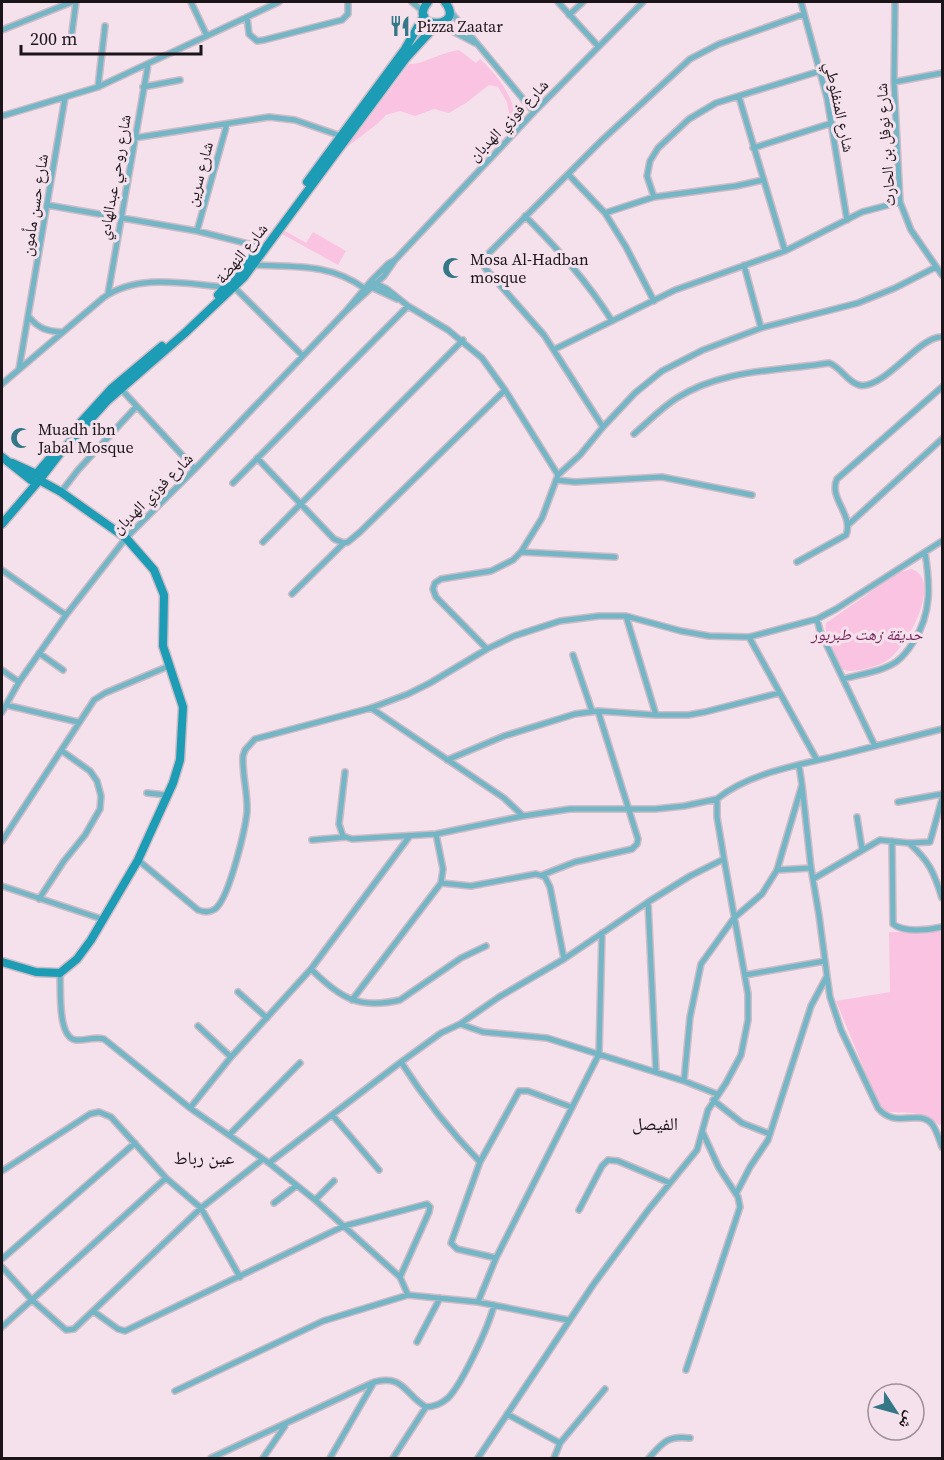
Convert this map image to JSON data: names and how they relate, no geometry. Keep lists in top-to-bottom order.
{
  "streets": {
    "street": [
      "شارع المنفلوطي",
      "شارع فوزي الهدبان",
      "شارع نوفل بن الحارث",
      "شارع سرين",
      "شارع روحي عبدالهادي",
      "شارع حسن مأمون",
      "شارع النهضة"
    ]
  },
  "districts": ["الفيصل", "عين رباط"],
  "parks": ["حديقة زهت طبربور"],
  "places": {
    "restaurant": ["Pizza Zaatar"],
    "mosque": ["Mosa Al-Hadban mosque", "Muadh ibn Jabal Mosque"]
  },
  "scale_bar": "200 m",
  "north": "bottom right"
}
